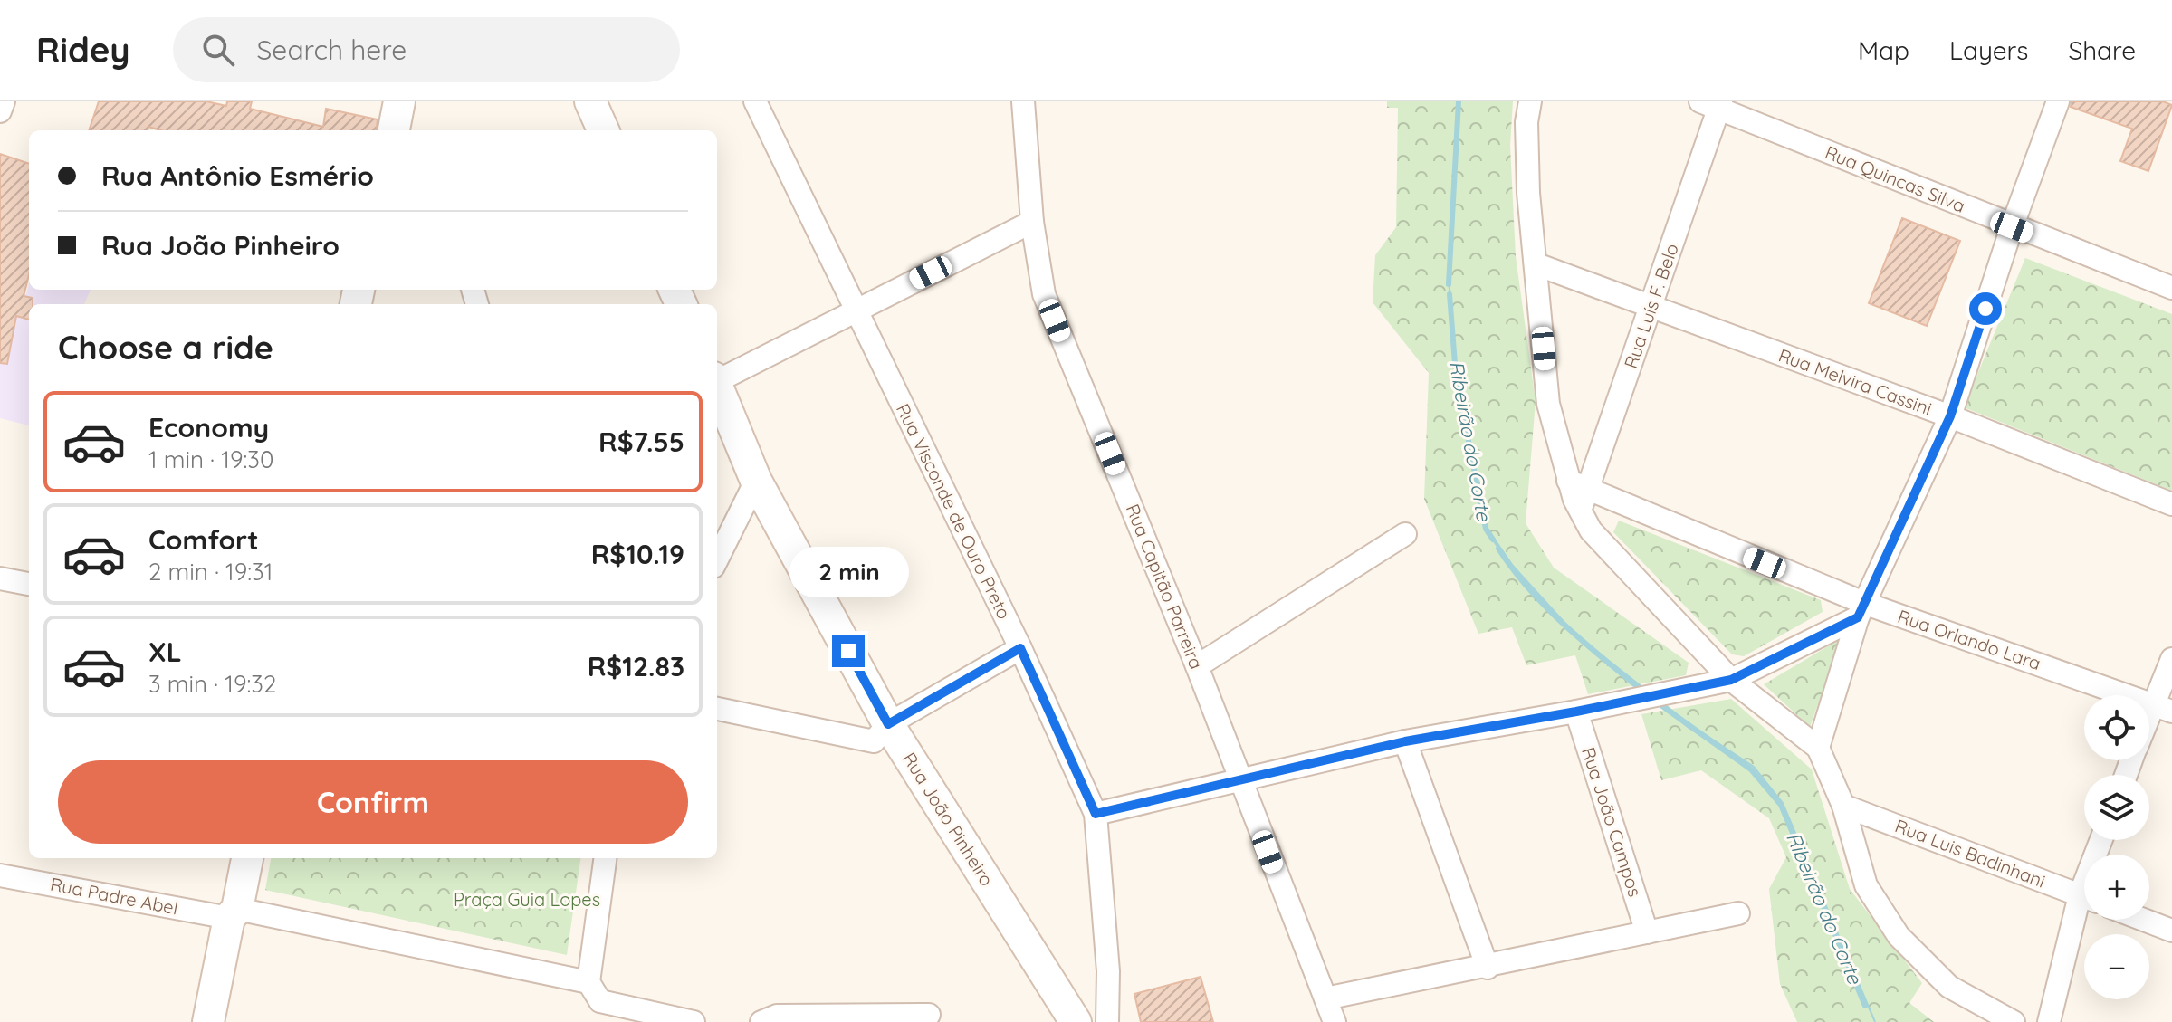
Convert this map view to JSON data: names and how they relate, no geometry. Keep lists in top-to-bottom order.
{
  "streets": {
    "street": [
      "Rua Quincas Silva",
      "Rua Luís F. Belo",
      "Rua Melvira Cassini",
      "Rua Visconde de Ouro Preto",
      "Rua Capitão Parreira",
      "Rua Orlando Lara",
      "Rua João Pinheiro",
      "Rua João Campos",
      "Rua Luis Badinhani",
      "Rua Padre Abel"
    ]
  },
  "crossings": [
    ["Rua Quincas Silva", "Rua Luís F. Belo"],
    ["Rua Luís F. Belo", "Rua Melvira Cassini"],
    ["Rua Luís F. Belo", "Rua Orlando Lara"]
  ],
  "water": ["Ribeirão do Corte"],
  "parks": ["Praça Guia Lopes"],
  "page": {
    "header": "Ridey",
    "search": "Search here",
    "nav": ["Map", "Layers", "Share"],
    "banner": ["Rua Antônio Esmério", "Rua João Pinheiro"],
    "heading": "Choose a ride",
    "list": [
      {
        "name": "Economy",
        "note": "1 min · 19:30",
        "value": "R$7.55"
      },
      {
        "name": "Comfort",
        "note": "2 min · 19:31",
        "value": "R$10.19"
      },
      {
        "name": "XL",
        "note": "3 min · 19:32",
        "value": "R$12.83"
      }
    ],
    "bubble": "2 min",
    "map_buttons": ["+", "−"],
    "buttons": "Confirm"
  }
}
